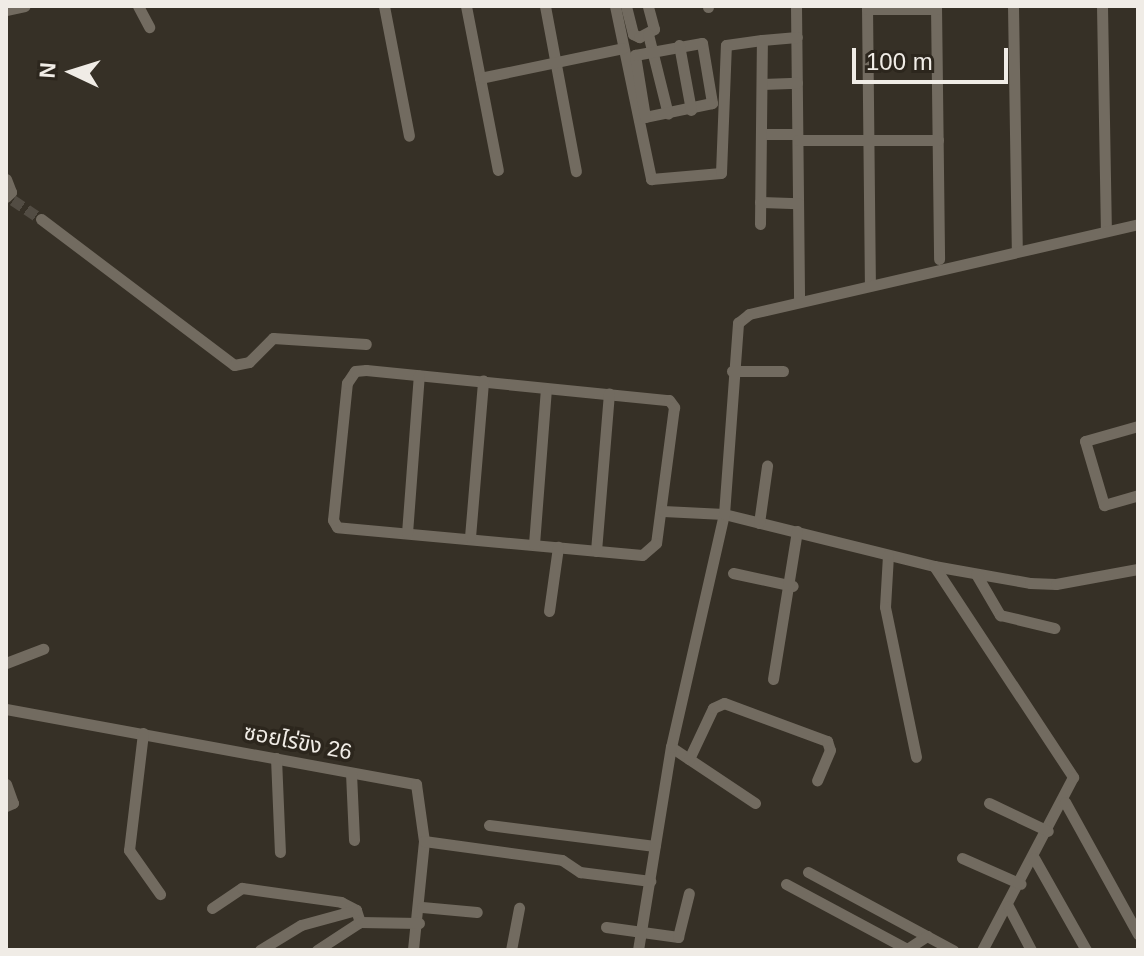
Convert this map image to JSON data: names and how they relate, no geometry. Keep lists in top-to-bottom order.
{
  "streets": {
    "street": ["ซอยไร่ขิง 26"]
  },
  "scale_bar": "100 m",
  "north": "left"
}
